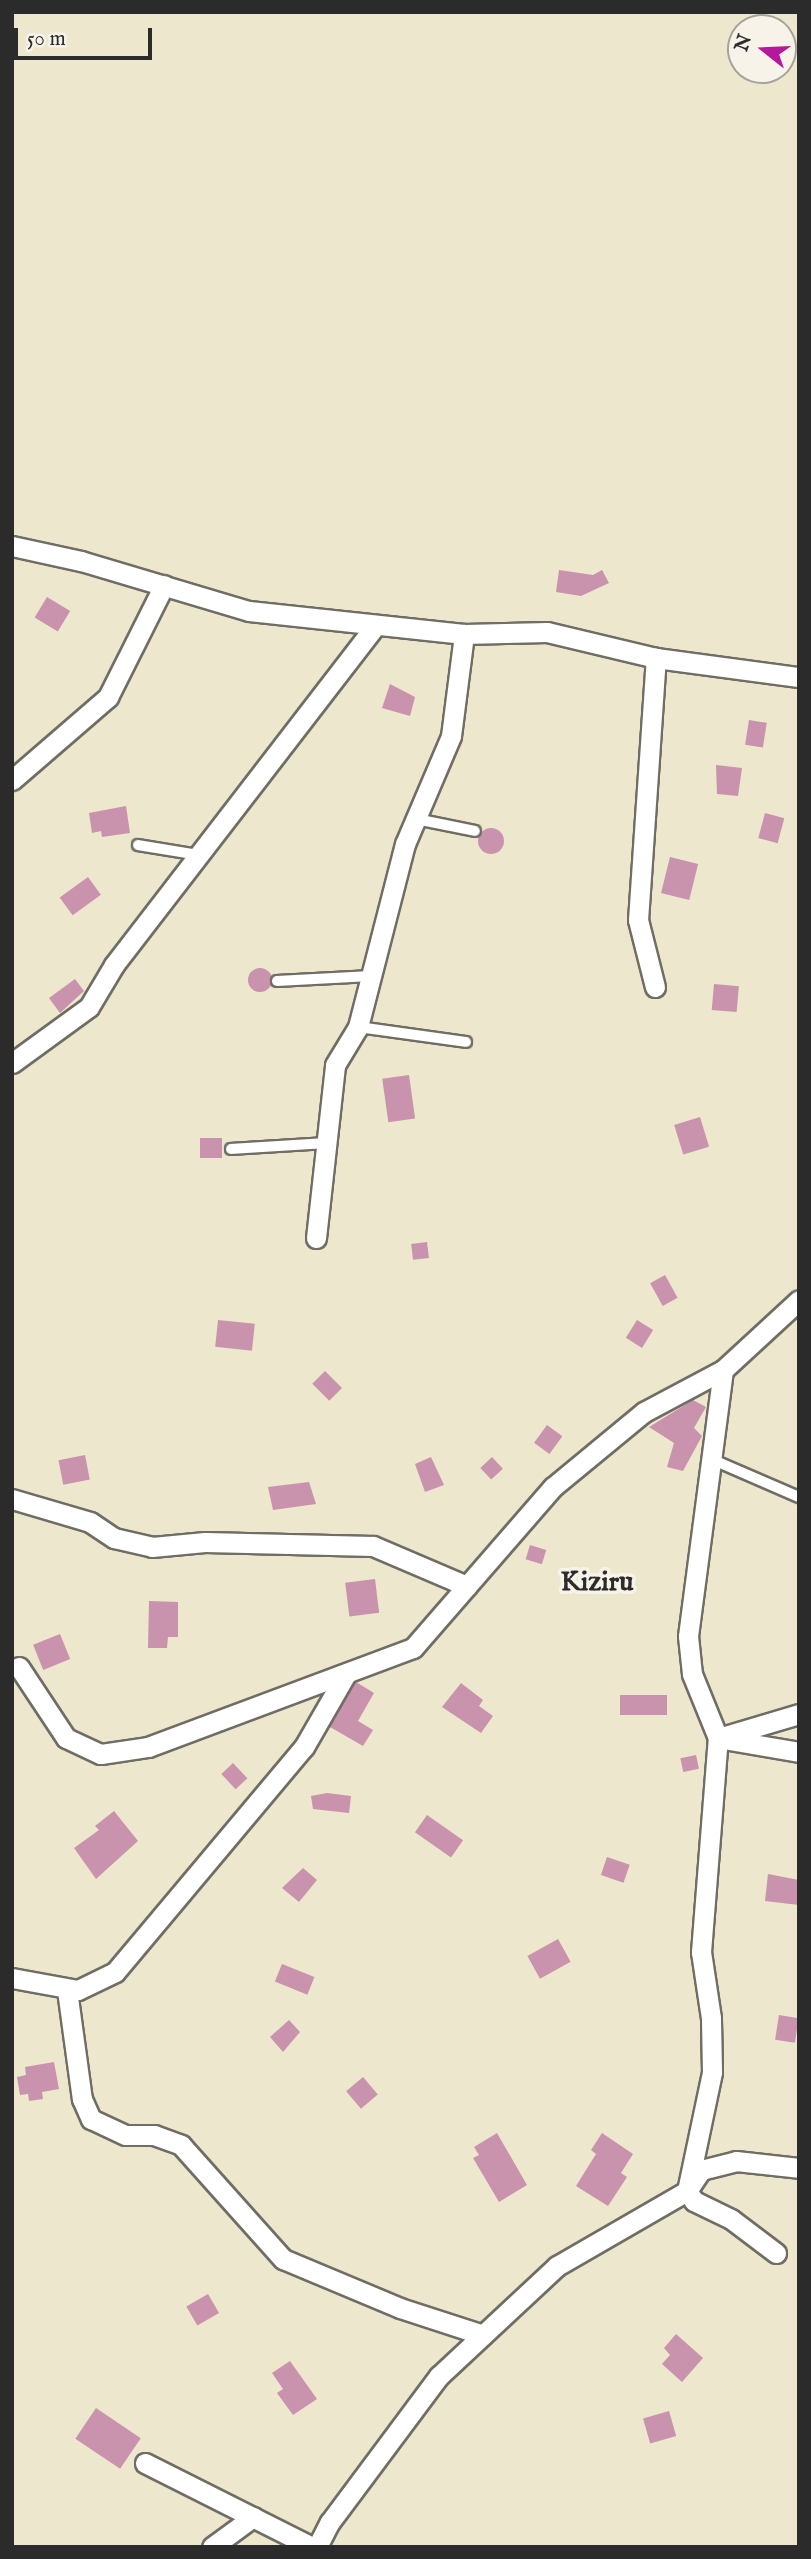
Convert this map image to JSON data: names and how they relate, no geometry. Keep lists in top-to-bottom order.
{
  "districts": ["Kiziru"],
  "scale_bar": "50 m",
  "north": "left"
}
